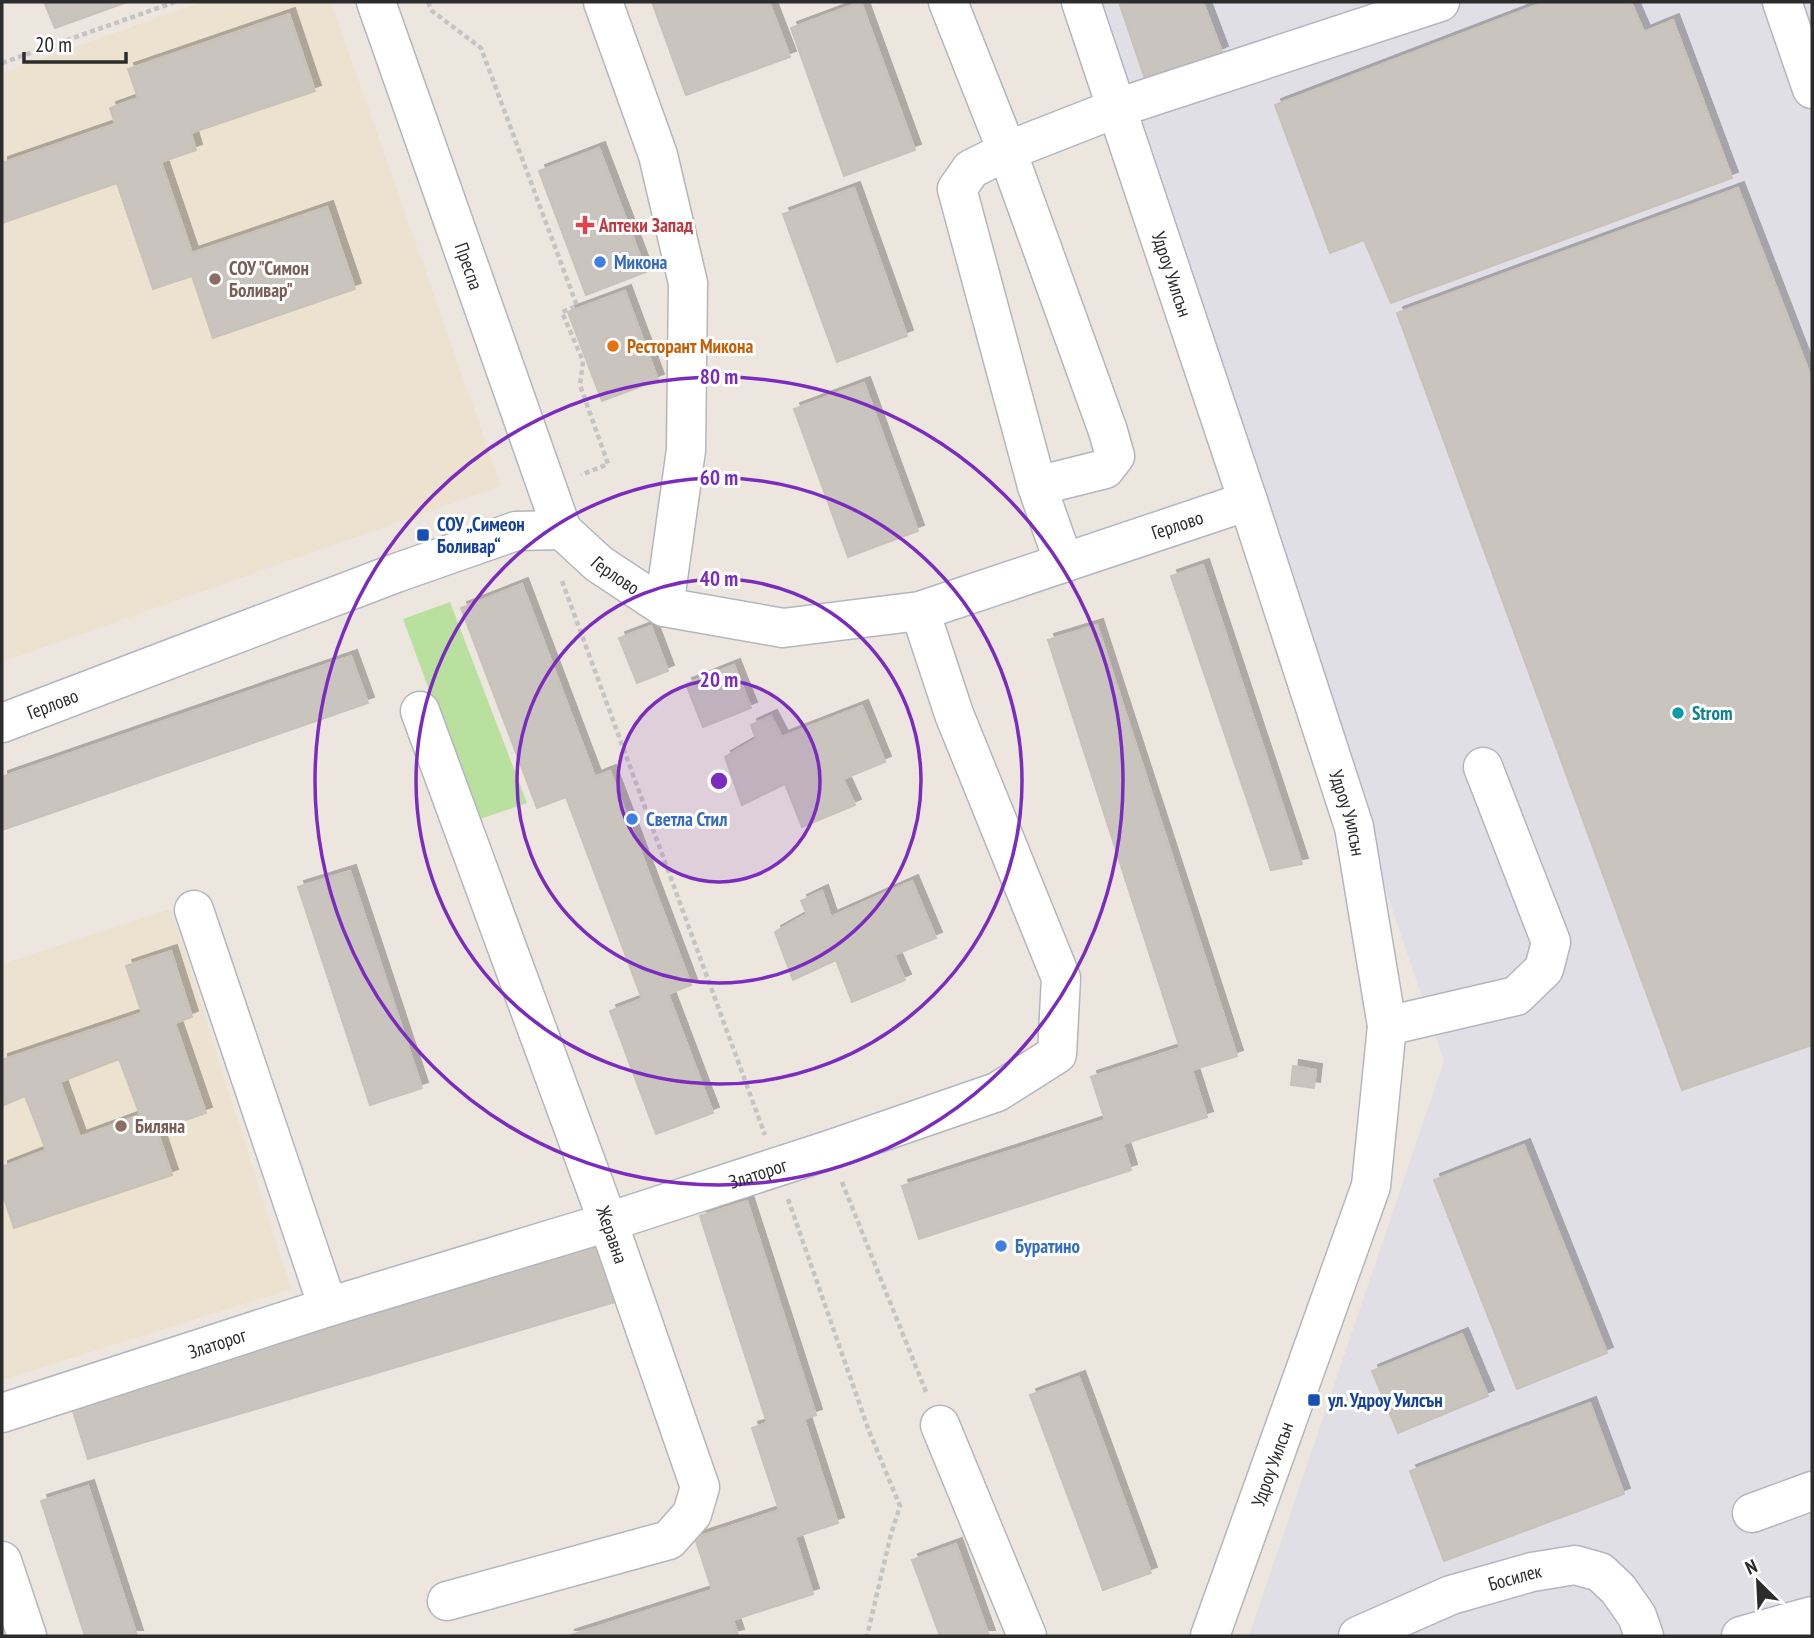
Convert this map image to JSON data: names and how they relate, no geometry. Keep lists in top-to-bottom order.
{
  "streets": {
    "street": [
      "Преспа",
      "Удроу Уилсън",
      "Герлово",
      "Златорог",
      "Жеравна",
      "Босилек"
    ]
  },
  "crossings": [
    ["Преспа", "Герлово"],
    ["Удроу Уилсън", "Герлово"],
    ["Герлово", "Златорог"],
    ["Златорог", "Жеравна"]
  ],
  "places": {
    "health": ["Аптеки Запад"],
    "other": [
      "Микона",
      "СОУ \"Симон Боливар\"",
      "Ресторант Микона",
      "Strom",
      "Светла Стил",
      "Биляна",
      "Буратино"
    ],
    "transit": ["СОУ „Симеон Боливар“", "ул. Удроу Уилсън"]
  },
  "scale_bar": "20 m",
  "north": "top left",
  "rings": [
    "80 m",
    "60 m",
    "40 m",
    "20 m"
  ]
}
